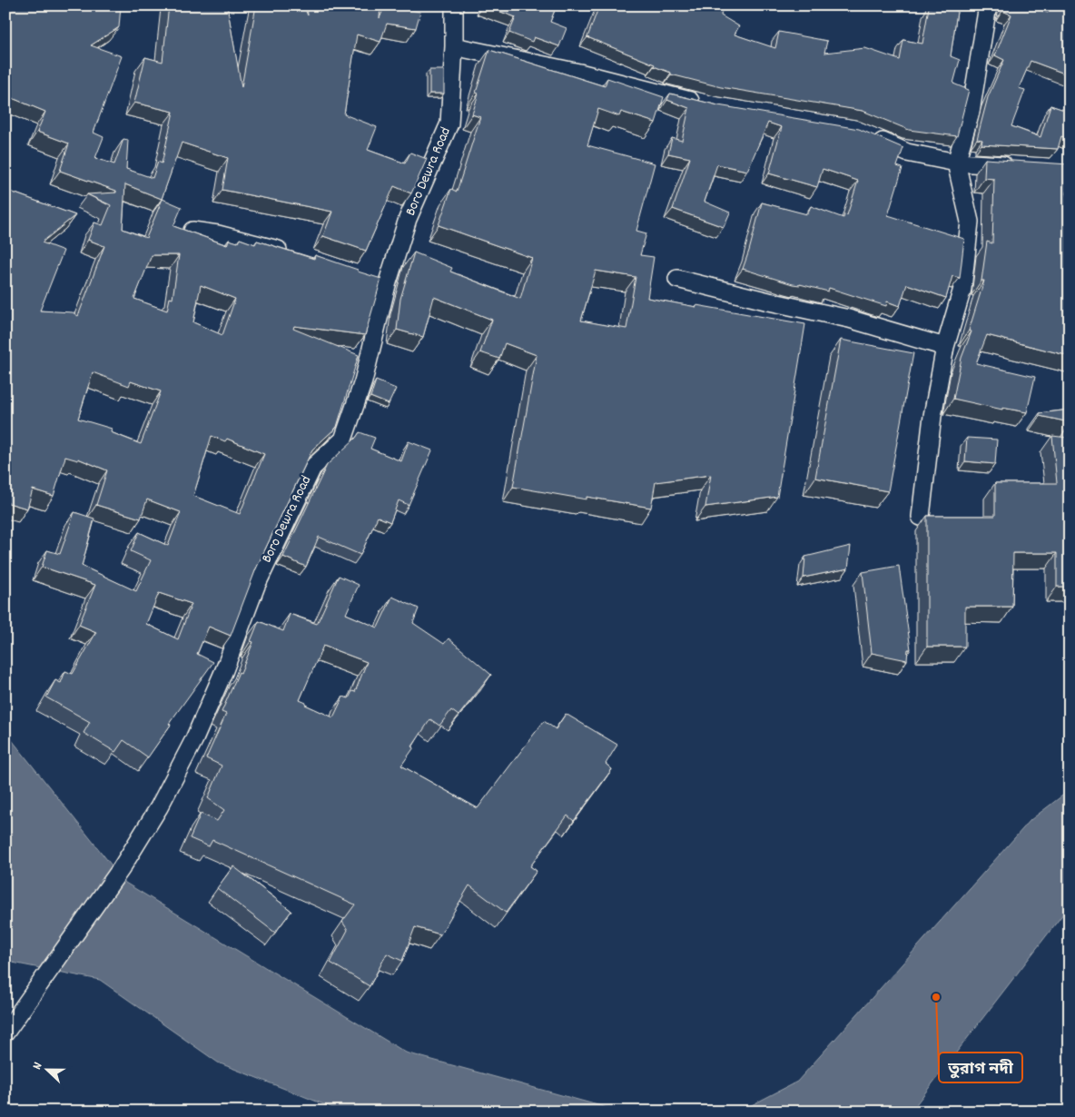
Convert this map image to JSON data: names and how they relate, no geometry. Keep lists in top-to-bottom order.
{
  "streets": {
    "street": ["Boro Dewra Road"]
  },
  "places": ["তুরাগ নদী"],
  "north": "left"
}
